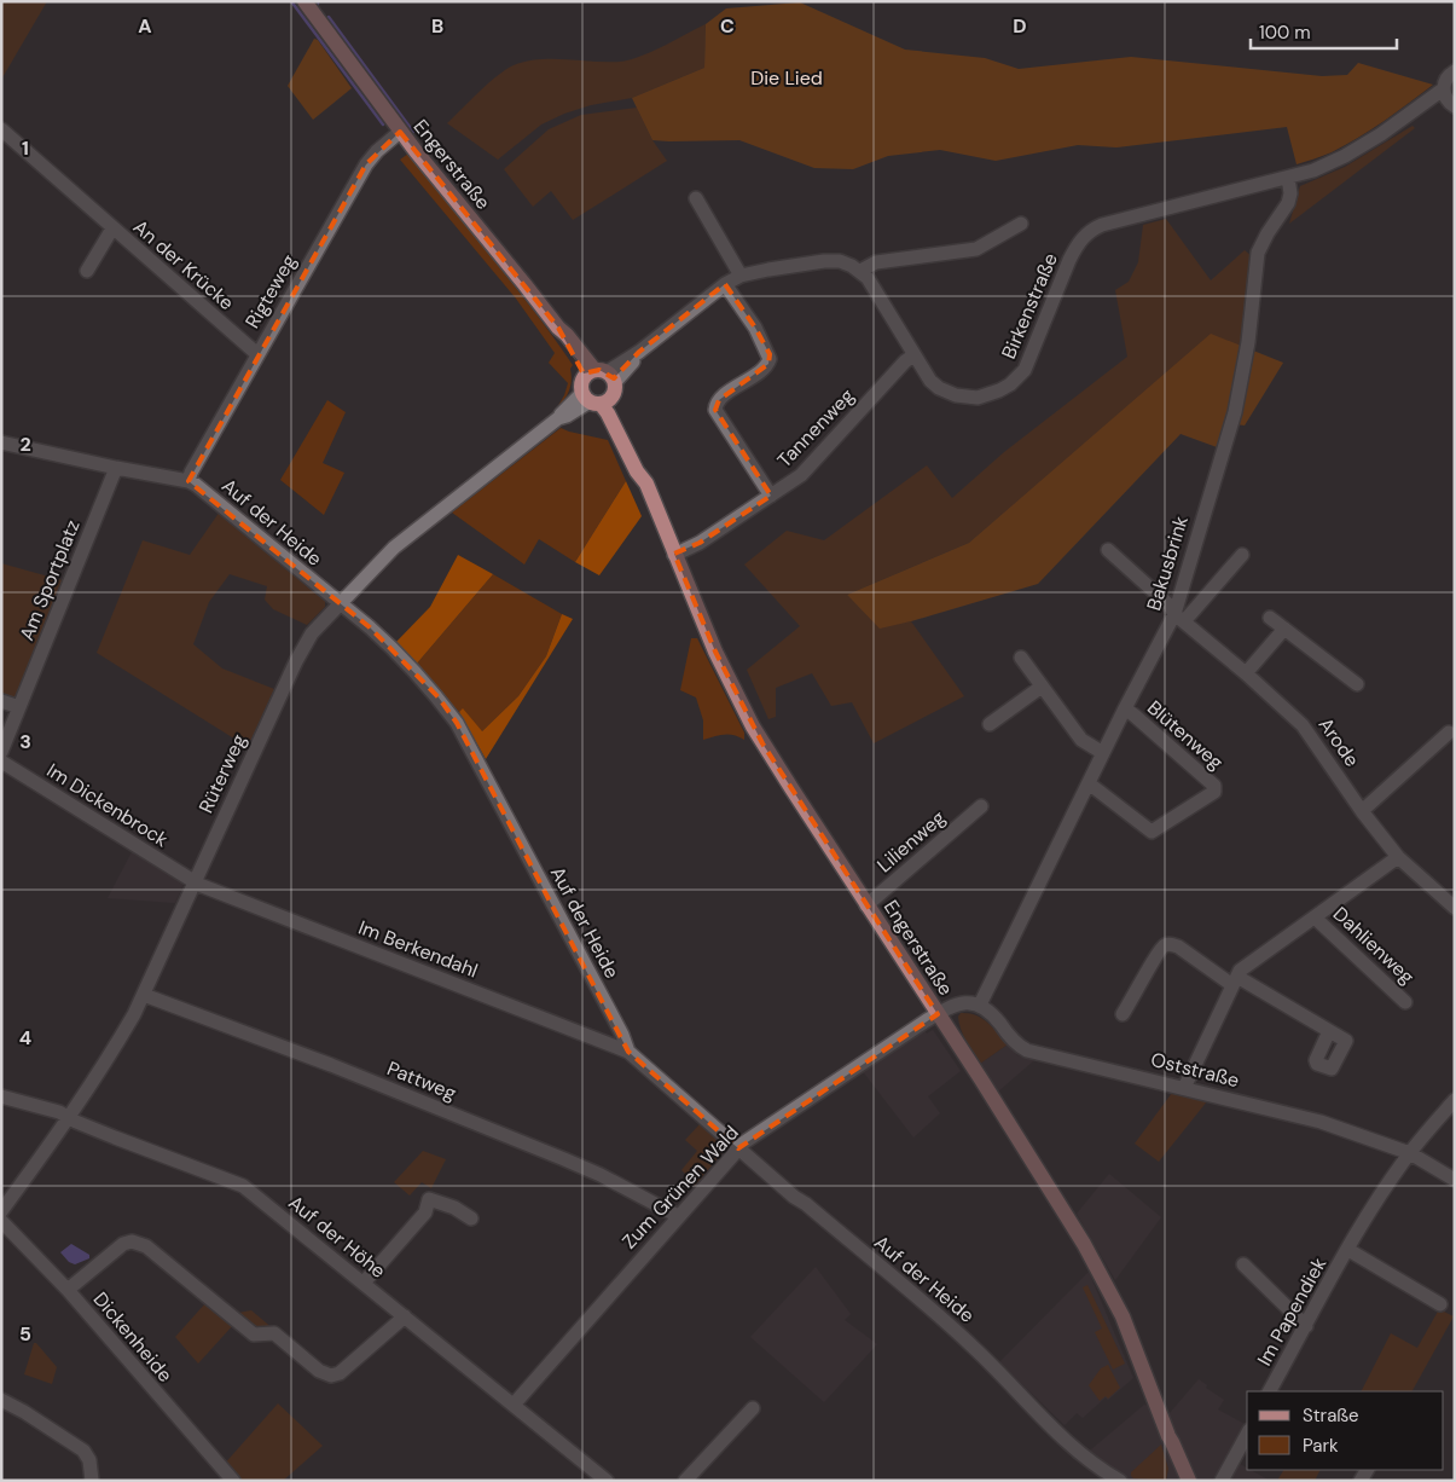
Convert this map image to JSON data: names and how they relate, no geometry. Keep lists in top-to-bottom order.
{
  "streets": {
    "main road": ["Engerstraße"],
    "street": [
      "An der Krücke",
      "Rigteweg",
      "Birkenstraße",
      "Tannenweg",
      "Auf der Heide",
      "Bakusbrink",
      "Am Sportplatz",
      "Blütenweg",
      "Arode",
      "Rüterweg",
      "Im Dickenbrock",
      "Lilienweg",
      "Dahlienweg",
      "Im Berkendahl",
      "Oststraße",
      "Pattweg",
      "Zum Grünen Wald",
      "Auf der Höhe",
      "Im Papendiek",
      "Dickenheide"
    ]
  },
  "crossings": [
    ["Engerstraße", "Rigteweg"],
    ["Engerstraße", "Tannenweg"],
    ["Engerstraße", "Rüterweg"],
    ["Engerstraße", "Lilienweg"],
    ["Engerstraße", "Zum Grünen Wald"],
    ["An der Krücke", "Rigteweg"],
    ["Rigteweg", "Auf der Heide"],
    ["Birkenstraße", "Tannenweg"],
    ["Birkenstraße", "Bakusbrink"],
    ["Auf der Heide", "Am Sportplatz"],
    ["Auf der Heide", "Rüterweg"],
    ["Auf der Heide", "Im Berkendahl"],
    ["Auf der Heide", "Zum Grünen Wald"],
    ["Bakusbrink", "Blütenweg"],
    ["Bakusbrink", "Arode"],
    ["Bakusbrink", "Oststraße"],
    ["Arode", "Dahlienweg"],
    ["Rüterweg", "Im Dickenbrock"],
    ["Rüterweg", "Im Berkendahl"],
    ["Rüterweg", "Pattweg"],
    ["Rüterweg", "Auf der Höhe"],
    ["Im Dickenbrock", "Im Berkendahl"],
    ["Dahlienweg", "Oststraße"],
    ["Oststraße", "Im Papendiek"],
    ["Pattweg", "Zum Grünen Wald"],
    ["Zum Grünen Wald", "Auf der Höhe"]
  ],
  "parks": ["Die Lied"],
  "legend": ["Straße", "Park"],
  "scale_bar": "100 m",
  "grid": {
    "columns": [
      "A",
      "B",
      "C",
      "D"
    ],
    "rows": [
      "1",
      "2",
      "3",
      "4",
      "5"
    ]
  }
}
